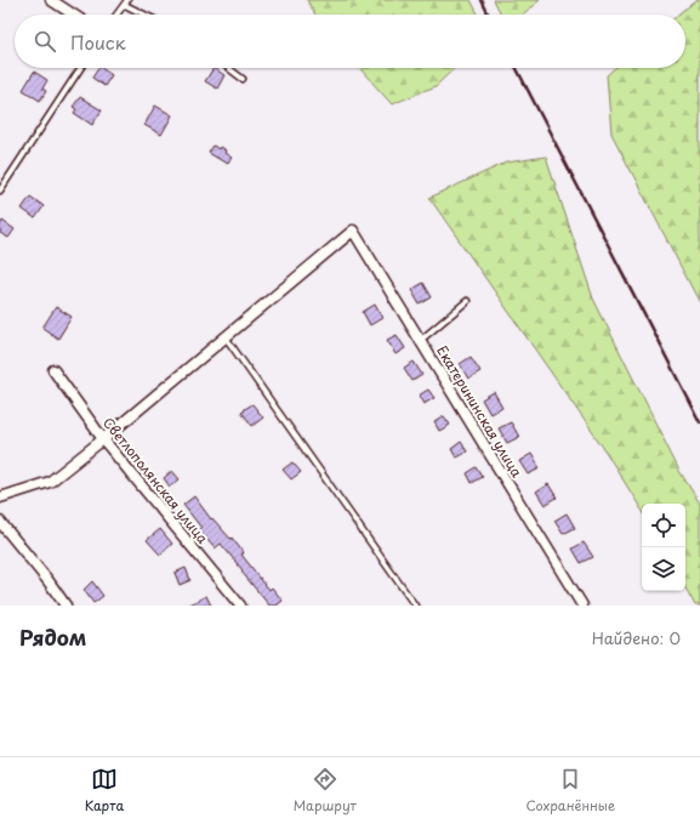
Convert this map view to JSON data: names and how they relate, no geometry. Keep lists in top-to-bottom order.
{
  "streets": {
    "street": ["Екатерининская улица", "Светлополянская улица"]
  },
  "page": {
    "search": "Поиск",
    "heading": ["Рядом", "Найдено: 0"],
    "nav": ["Карта", "Маршрут", "Сохранённые"]
  }
}
